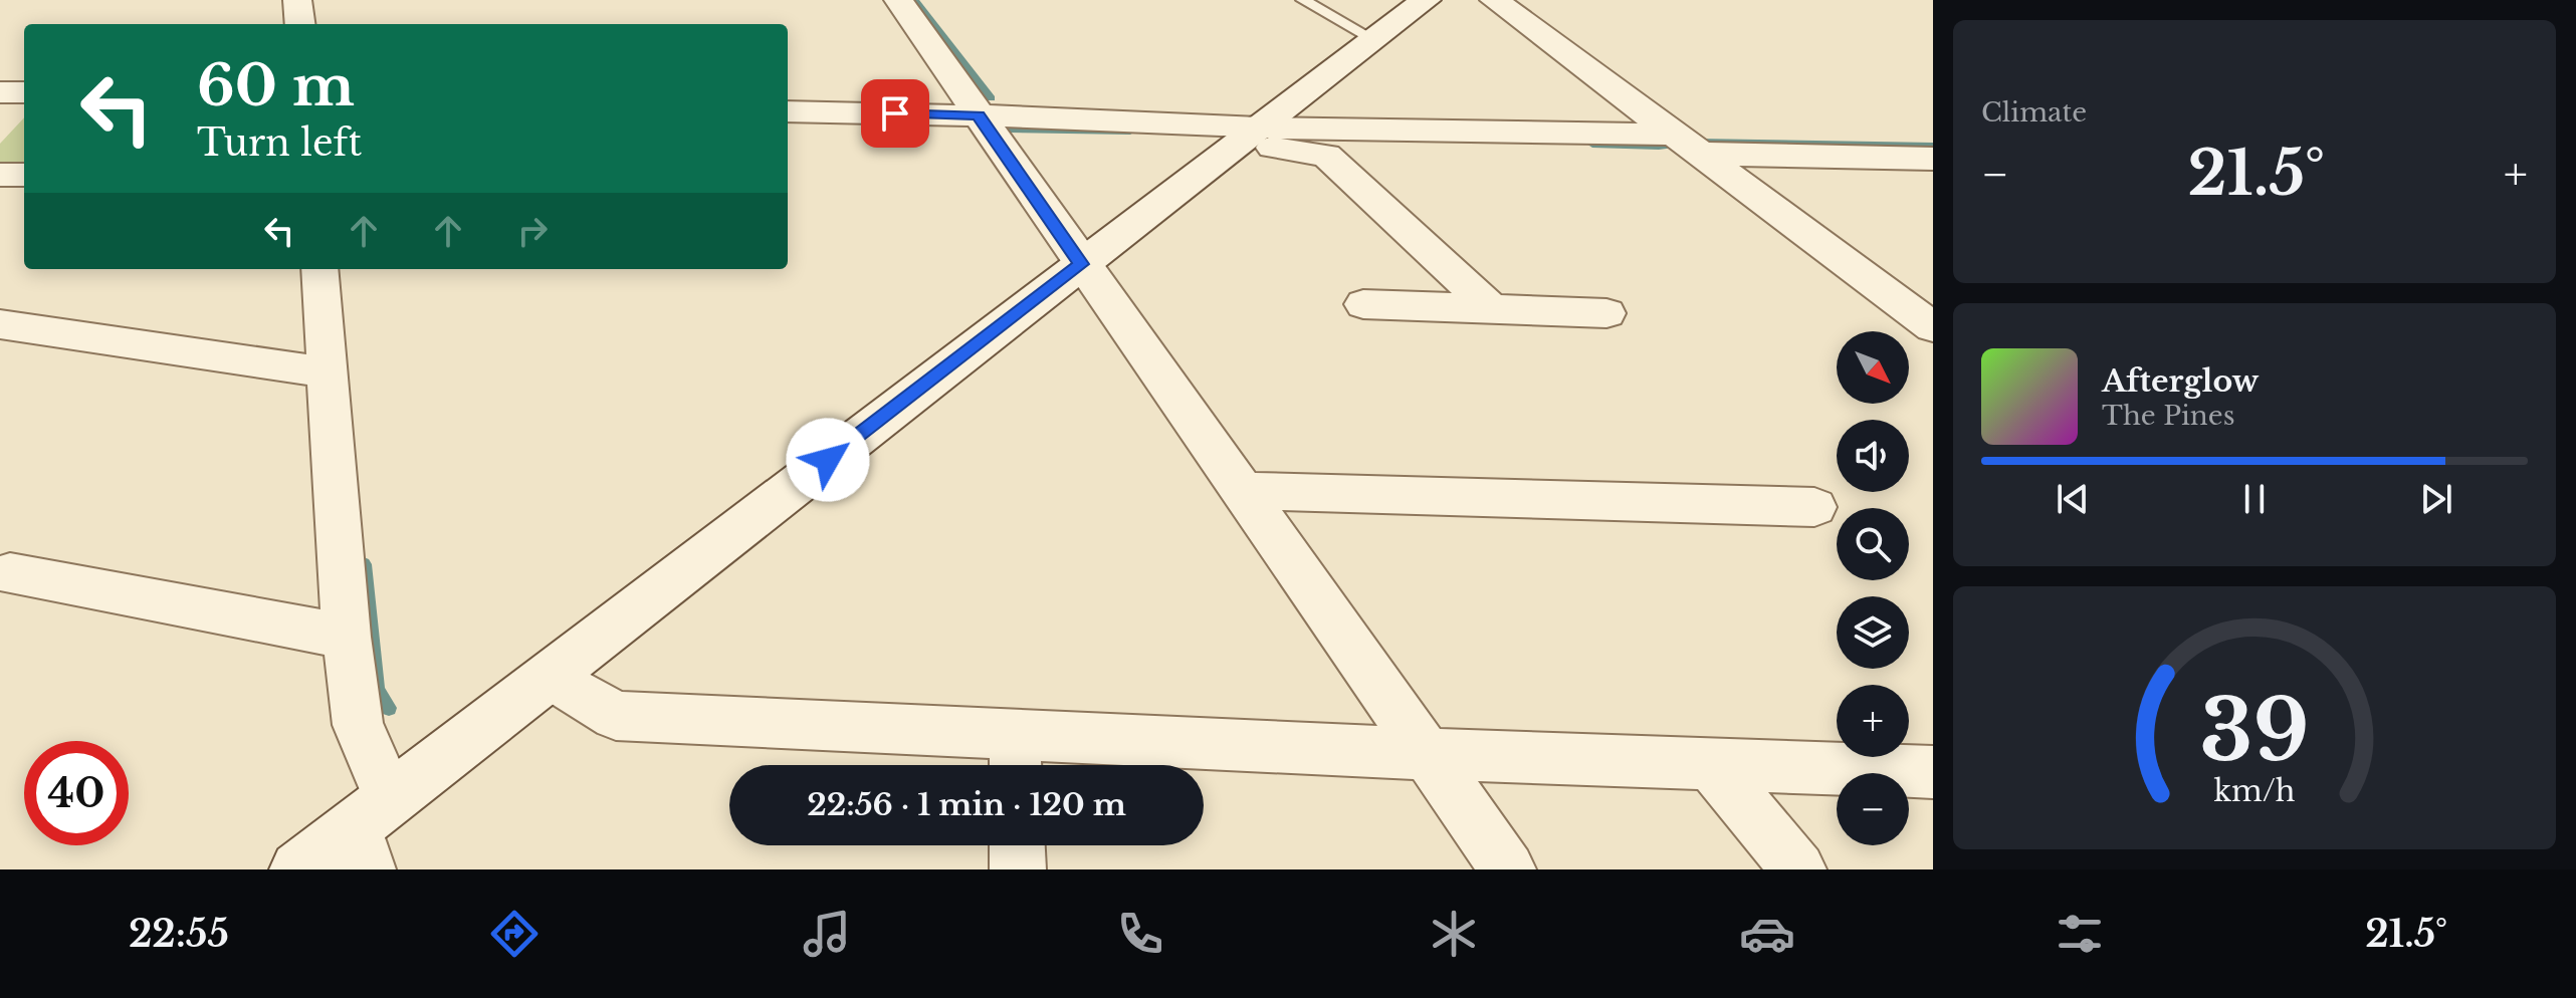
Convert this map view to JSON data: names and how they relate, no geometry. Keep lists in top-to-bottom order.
{
  "north": "bottom right",
  "page": {
    "tile": "Climate",
    "turn": ["60 m", "Turn left"],
    "heat": ["−", "21.5°", "+"],
    "map_buttons": ["+", "−"],
    "song": ["Afterglow", "The Pines"],
    "limit": "40",
    "trip": "22:56 · 1 min · 120 m",
    "tabs": ["22:55", "21.5°"],
    "gauge": ["39", "km/h"]
  }
}
